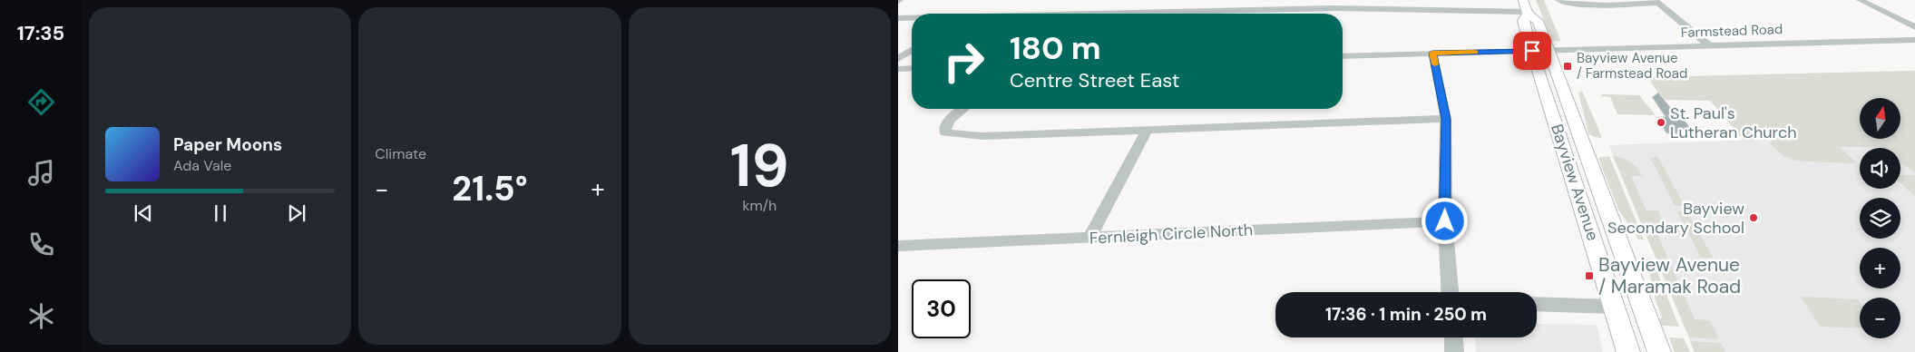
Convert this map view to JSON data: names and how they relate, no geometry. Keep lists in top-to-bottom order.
{
  "streets": {
    "main road": ["Bayview Avenue"],
    "street": ["Farmstead Road", "Fernleigh Circle North"]
  },
  "crossings": [
    ["Farmstead Road", "Bayview Avenue"]
  ],
  "places": {
    "transit": ["Bayview Avenue / Farmstead Road", "Bayview Avenue / Maramak Road"],
    "other": ["St. Paul's Lutheran Church", "Bayview Secondary School"]
  },
  "north": "top",
  "page": {
    "tabs": "17:35",
    "tile": [
      "Climate",
      ["19", "km/h"]
    ],
    "turn": ["180 m", "Centre Street East"],
    "map_buttons": ["+", "−"],
    "song": ["Paper Moons", "Ada Vale"],
    "heat": ["−", "21.5°", "+"],
    "limit": "30",
    "trip": "17:36 · 1 min · 250 m"
  }
}
